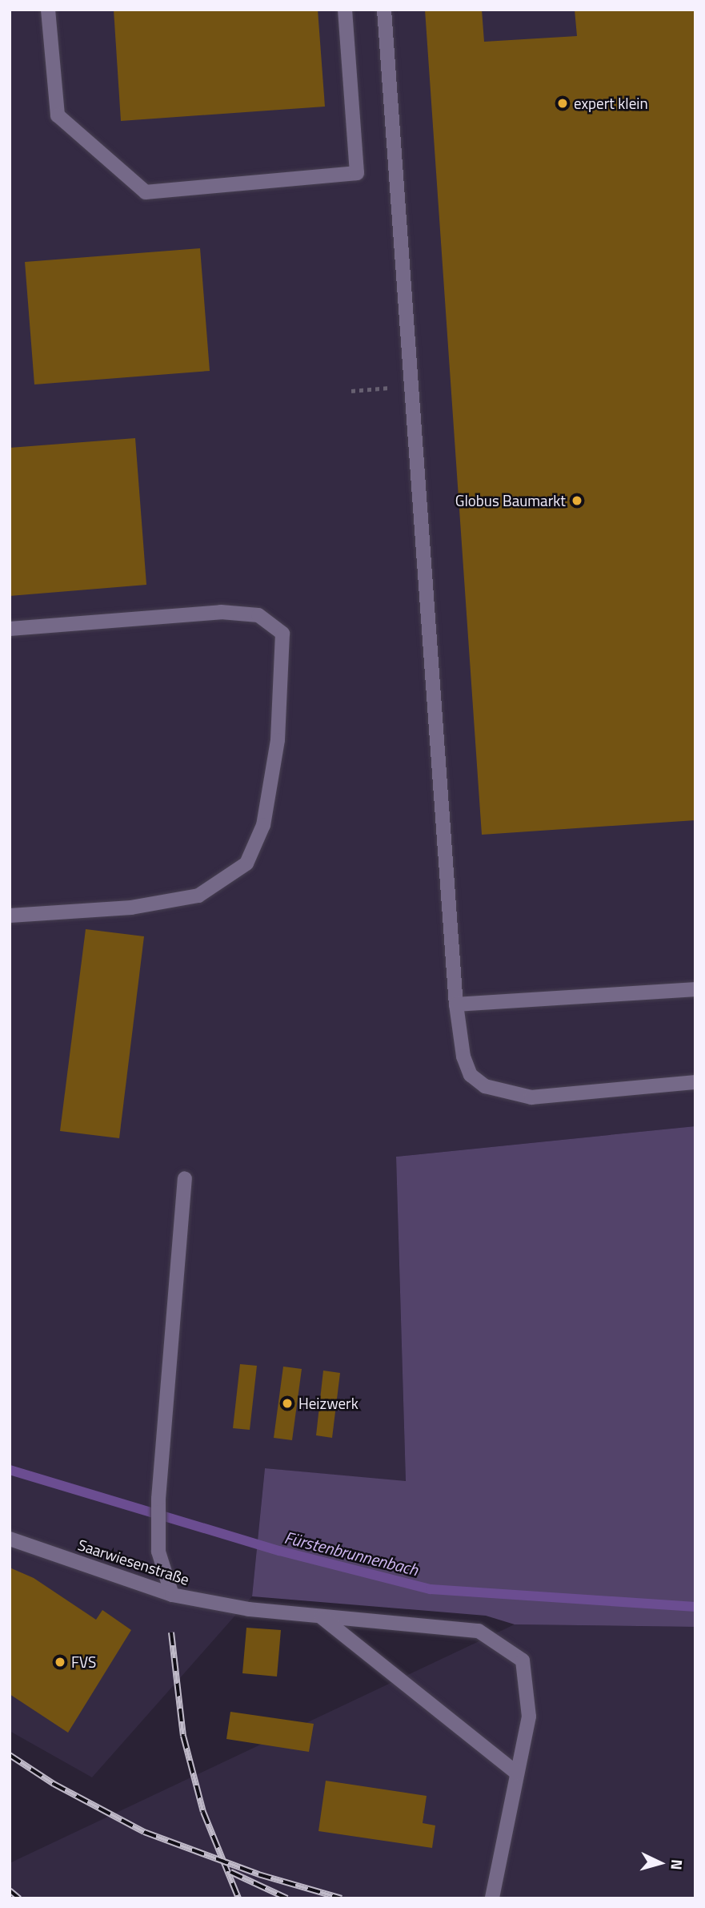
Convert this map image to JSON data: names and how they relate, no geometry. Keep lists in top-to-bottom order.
{
  "streets": {
    "street": ["Saarwiesenstraße"]
  },
  "water": ["Fürstenbrunnenbach"],
  "places": [
    "expert klein",
    "Globus Baumarkt",
    "Heizwerk",
    "FVS"
  ],
  "north": "right"
}
